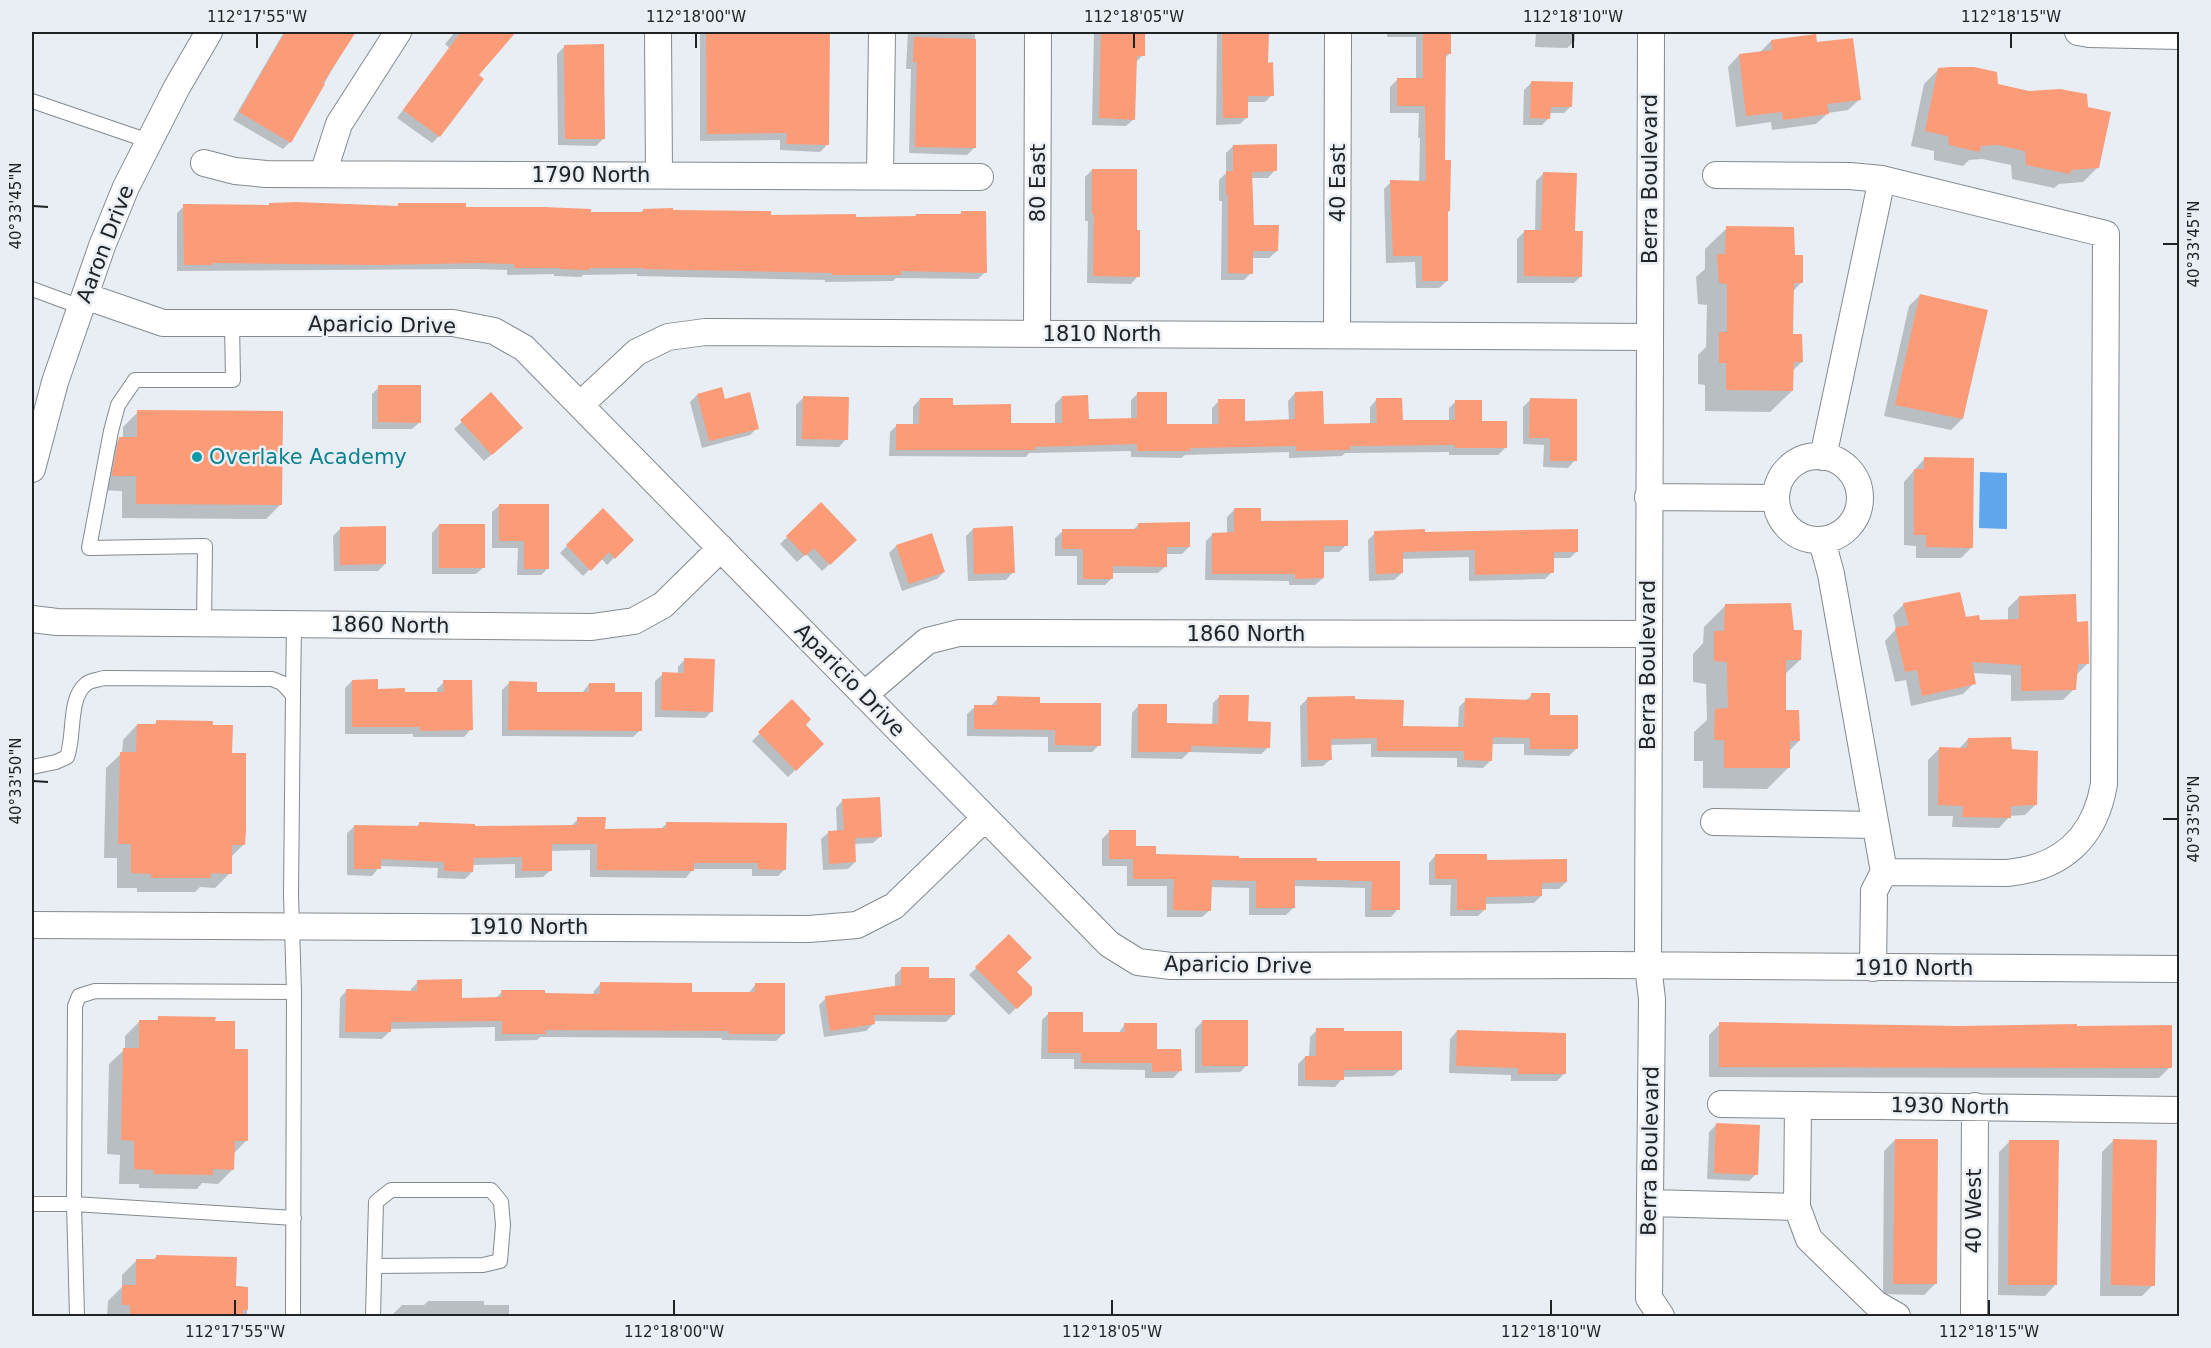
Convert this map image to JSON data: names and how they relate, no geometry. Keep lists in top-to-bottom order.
{
  "streets": {
    "street": [
      "1790 North",
      "Berra Boulevard",
      "80 East",
      "40 East",
      "Aaron Drive",
      "Aparicio Drive",
      "1810 North",
      "1860 North",
      "1910 North",
      "1930 North",
      "40 West"
    ]
  },
  "crossings": [
    ["Berra Boulevard", "Aparicio Drive"],
    ["Berra Boulevard", "1810 North"],
    ["Berra Boulevard", "1860 North"],
    ["Berra Boulevard", "1910 North"],
    ["80 East", "1810 North"],
    ["40 East", "1810 North"],
    ["Aaron Drive", "Aparicio Drive"],
    ["Aparicio Drive", "1810 North"],
    ["Aparicio Drive", "1860 North"],
    ["Aparicio Drive", "1910 North"],
    ["1930 North", "40 West"]
  ],
  "places": ["Overlake Academy"],
  "coordinates": [
    "112°17'55\"W",
    "112°18'00\"W",
    "112°18'05\"W",
    "112°18'10\"W",
    "112°18'15\"W",
    "40°33'45\"N",
    "40°33'50\"N"
  ]
}
